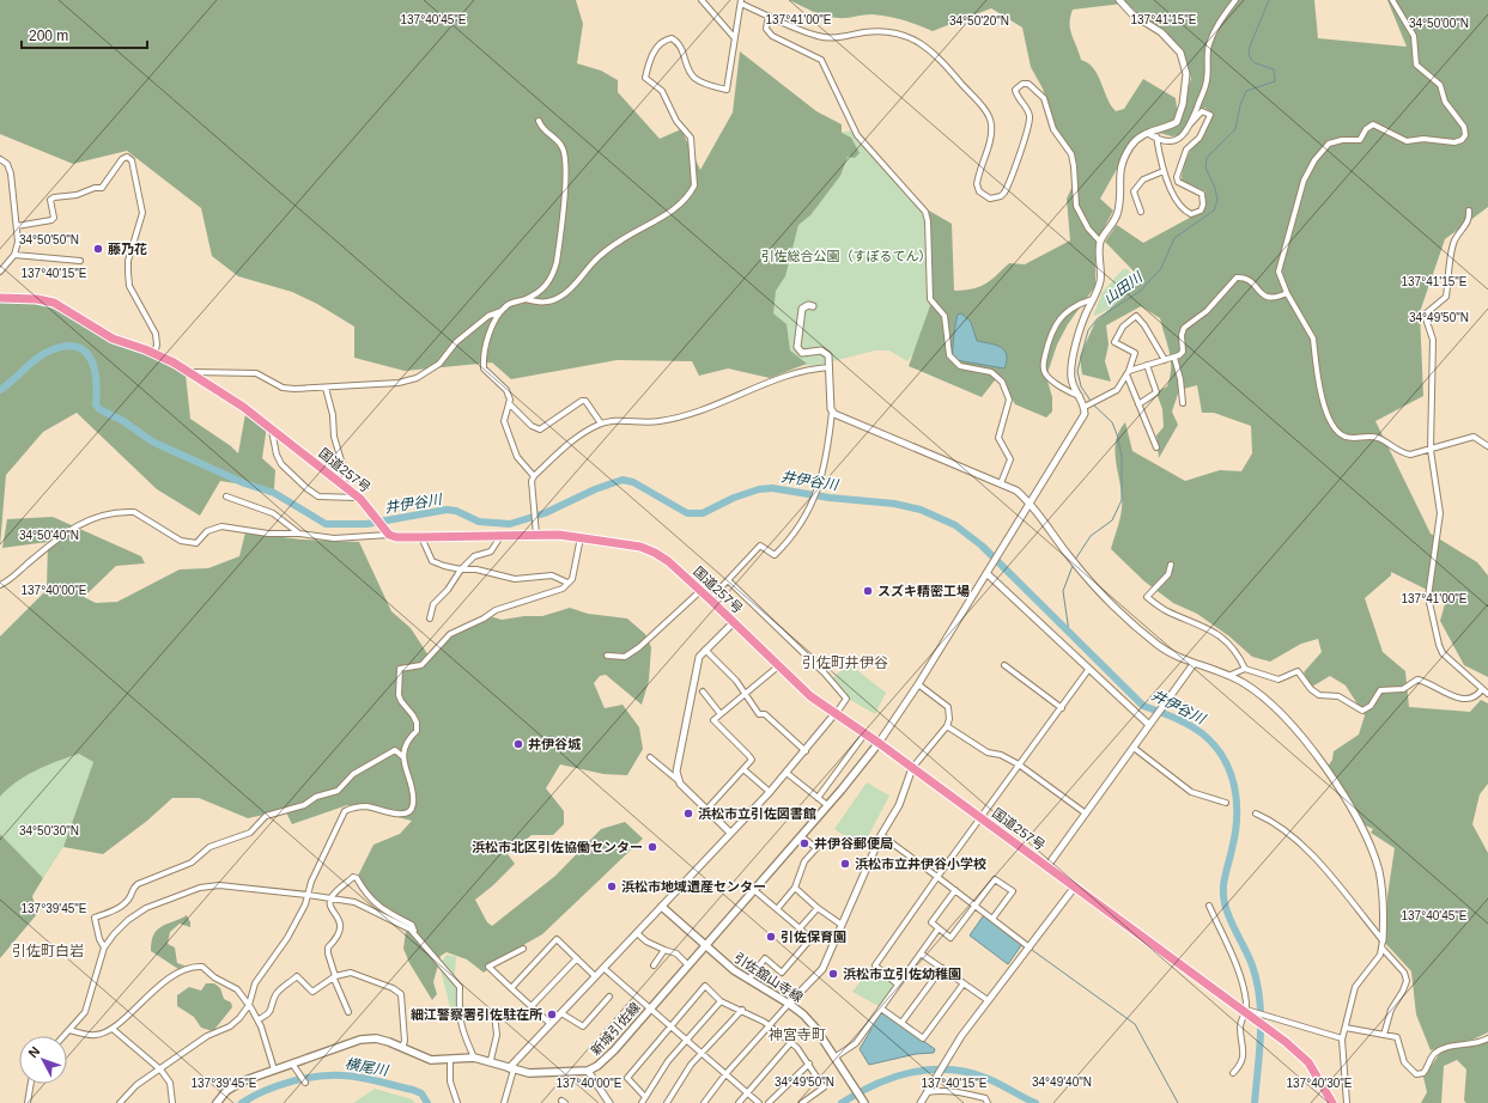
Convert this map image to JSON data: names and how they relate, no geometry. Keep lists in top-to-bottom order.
{
  "streets": {
    "highway": ["国道257号"],
    "main road": ["引佐舘山寺線", "新城引佐線"]
  },
  "crossings": [
    ["国道257号", "新城引佐線"],
    ["引佐舘山寺線", "新城引佐線"]
  ],
  "districts": ["引佐町井伊谷", "引佐町白岩", "神宮寺町"],
  "water": ["山田川", "井伊谷川", "横尾川"],
  "parks": ["引佐総合公園（すぽるてん）"],
  "places": [
    "藤乃花",
    "スズキ精密工場",
    "井伊谷城",
    "浜松市立引佐図書館",
    "井伊谷郵便局",
    "浜松市北区引佐協働センター",
    "浜松市立井伊谷小学校",
    "浜松市地域遺産センター",
    "引佐保育園",
    "浜松市立引佐幼稚園",
    "細江警察署引佐駐在所"
  ],
  "scale_bar": "200 m",
  "north": "top left",
  "coordinates": [
    "137°40'45\"E",
    "137°41'00\"E",
    "137°41'15\"E",
    "34°50'20\"N",
    "34°50'00\"N",
    "34°50'50\"N",
    "137°40'15\"E",
    "34°49'50\"N",
    "34°50'40\"N",
    "137°40'00\"E",
    "34°50'30\"N",
    "137°39'45\"E",
    "34°49'40\"N",
    "137°40'30\"E"
  ]
}
